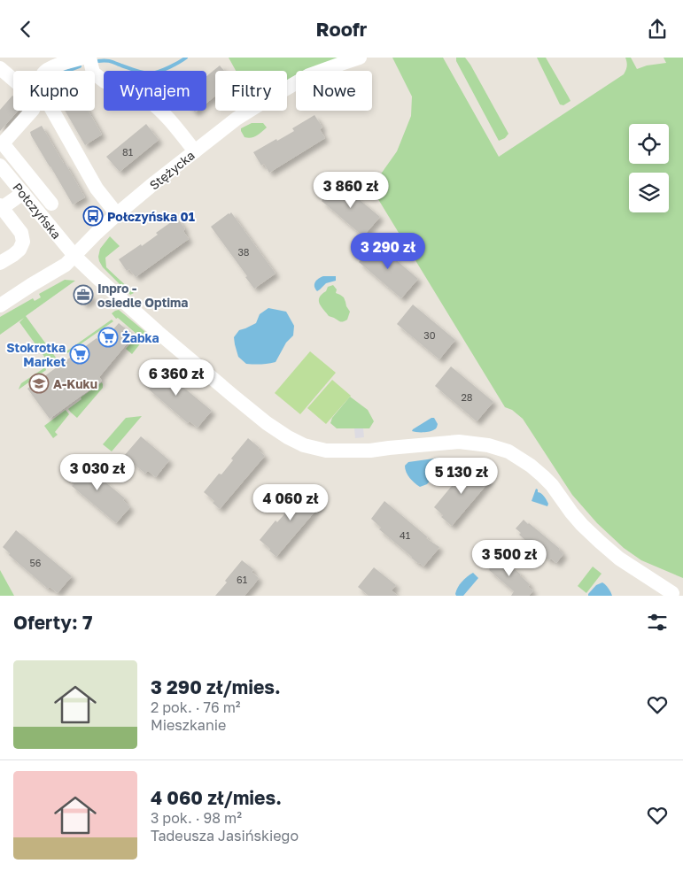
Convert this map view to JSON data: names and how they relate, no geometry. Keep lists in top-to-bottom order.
{
  "streets": {
    "street": ["Stężycka", "Połczyńska"]
  },
  "crossings": [
    ["Stężycka", "Połczyńska"]
  ],
  "places": {
    "bus stop": ["Połczyńska 01"],
    "office": ["Inpro - osiedle Optima"],
    "supermarket": ["Żabka", "Stokrotka Market"],
    "school or university": ["A-Kuku"]
  },
  "house_numbers": [
    "81",
    "38",
    "30",
    "28",
    "41",
    "56",
    "61"
  ],
  "page": {
    "header": "Roofr",
    "chip": [
      "Kupno",
      "Wynajem",
      "Filtry",
      "Nowe"
    ],
    "price": [
      "3 860 zł",
      "3 290 zł",
      "6 360 zł",
      "3 030 zł",
      "5 130 zł",
      "4 060 zł",
      "3 500 zł"
    ],
    "heading": "Oferty: 7",
    "list": [
      {
        "name": "3 290 zł/mies.",
        "note": "2 pok. · 76 m² · Mieszkanie"
      },
      {
        "name": "4 060 zł/mies.",
        "note": "3 pok. · 98 m² · Tadeusza Jasińskiego"
      }
    ]
  }
}
